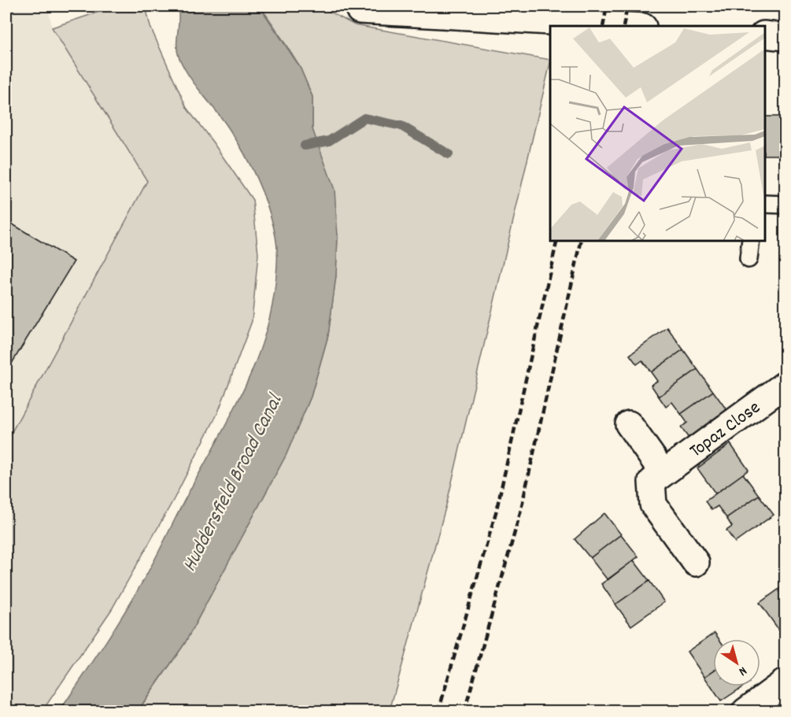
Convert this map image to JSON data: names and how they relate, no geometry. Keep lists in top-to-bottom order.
{
  "streets": {
    "street": ["Topaz Close"]
  },
  "water": ["Huddersfield Broad Canal"],
  "north": "bottom right"
}
